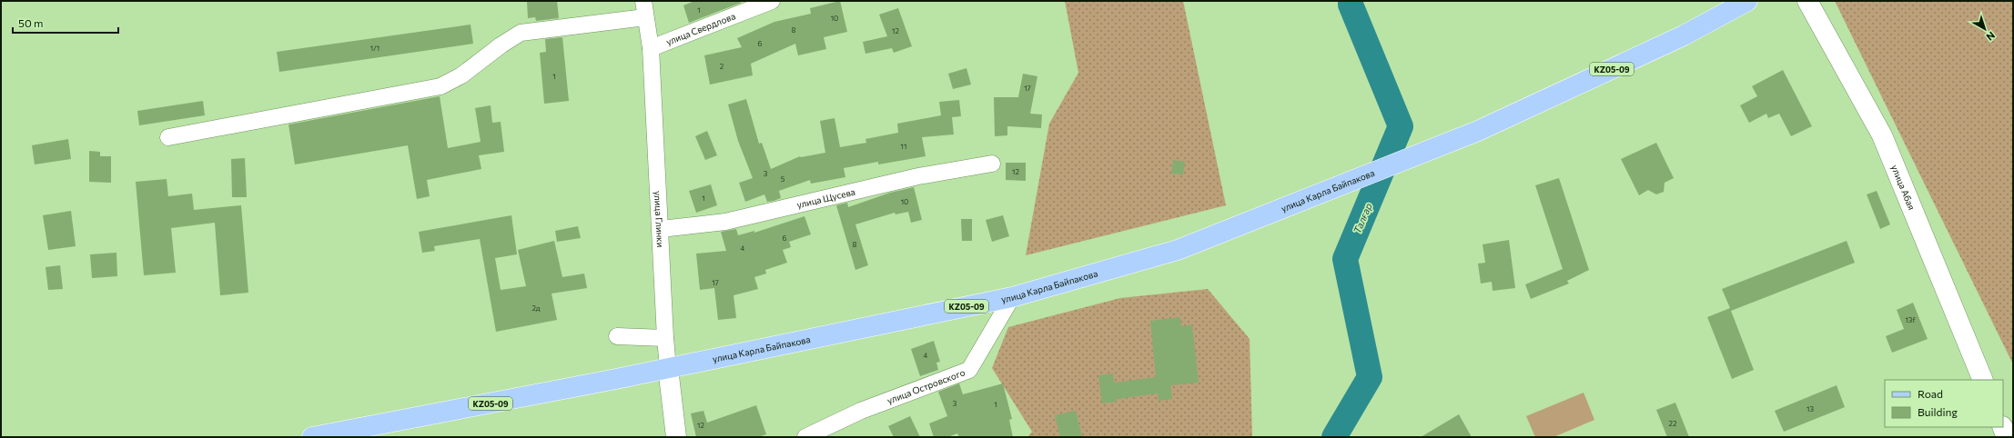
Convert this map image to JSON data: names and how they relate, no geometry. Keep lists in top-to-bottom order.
{
  "streets": {
    "main road": ["KZ05-09", "улица Карла Байпакова"],
    "street": [
      "улица Свердлова",
      "улица Абая",
      "улица Щусева",
      "улица Глинки",
      "улица Островского"
    ]
  },
  "crossings": [
    ["улица Свердлова", "улица Глинки"],
    ["улица Карла Байпакова", "улица Глинки"],
    ["улица Карла Байпакова", "улица Островского"],
    ["улица Щусева", "улица Глинки"]
  ],
  "water": ["Талғар"],
  "house_numbers": [
    "1",
    "10",
    "8",
    "12",
    "6",
    "1/1",
    "2",
    "1",
    "17",
    "11",
    "12",
    "3",
    "5",
    "1",
    "10",
    "6",
    "8",
    "4",
    "17",
    "2д",
    "13f",
    "4",
    "3",
    "1",
    "13",
    "22",
    "12"
  ],
  "legend": ["Road", "Building"],
  "scale_bar": "50 m",
  "north": "bottom right"
}
